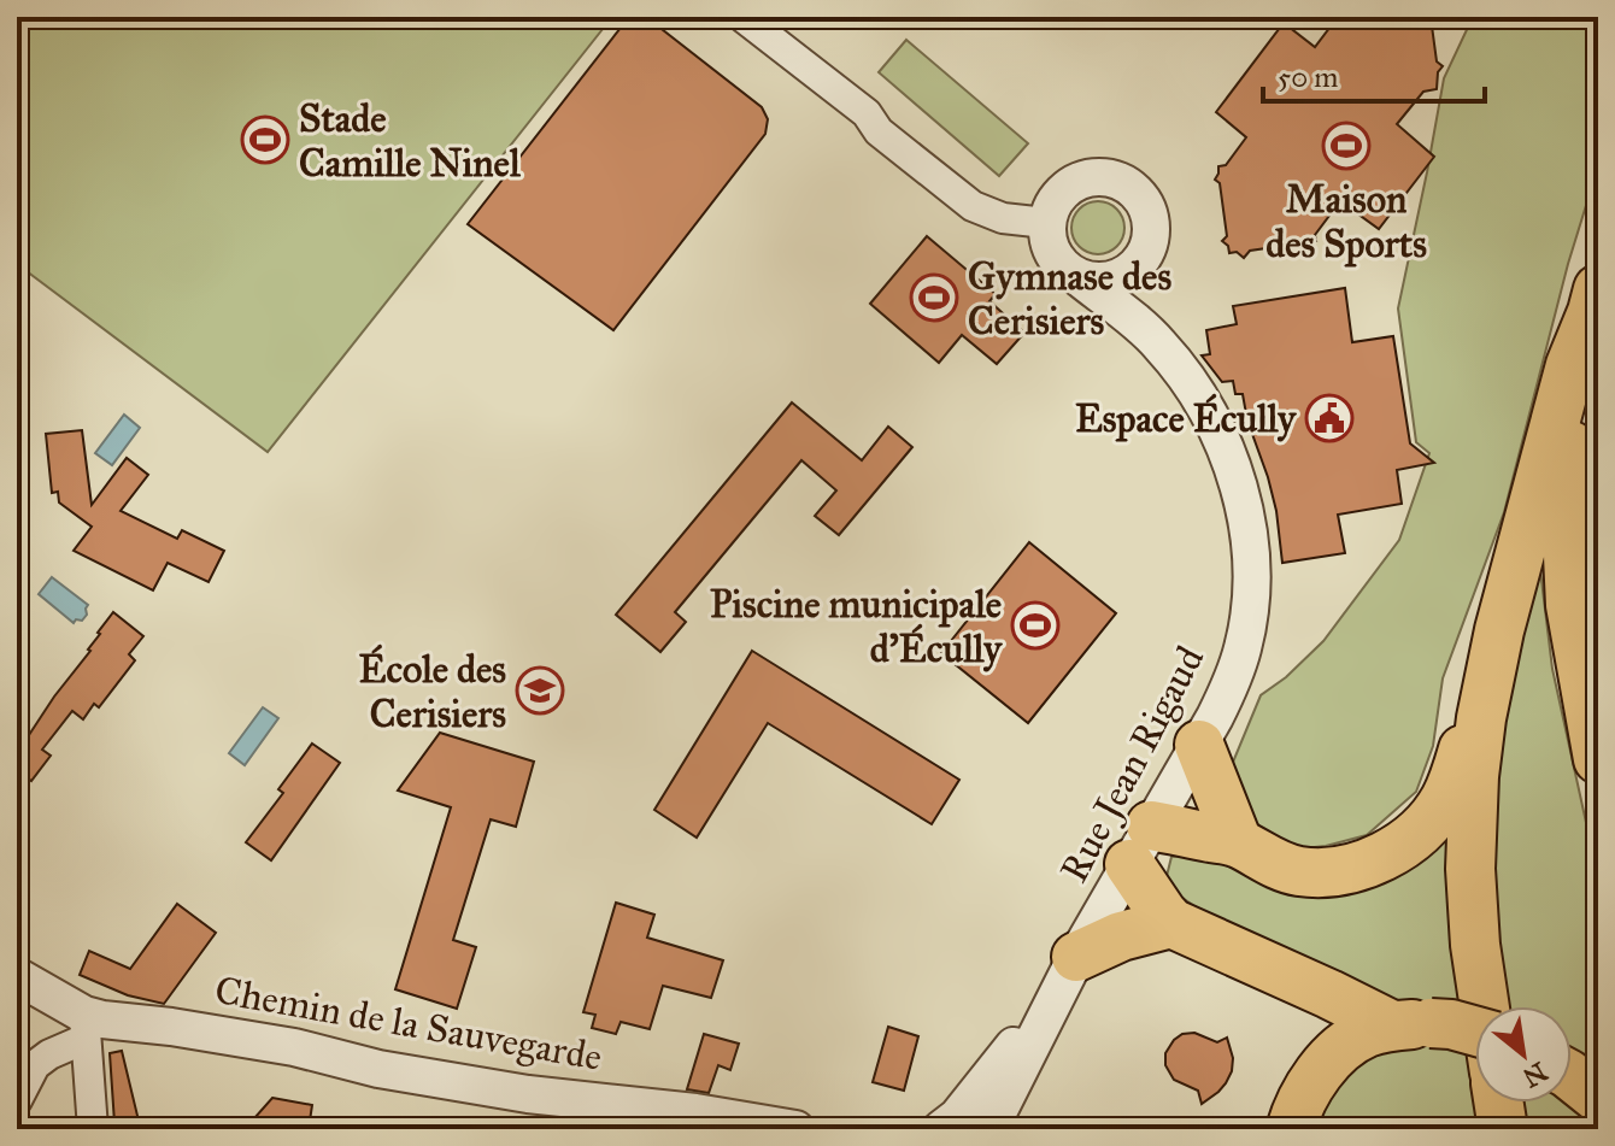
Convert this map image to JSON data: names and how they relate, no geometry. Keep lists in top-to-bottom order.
{
  "streets": {
    "street": ["Rue Jean Rigaud", "Chemin de la Sauvegarde"]
  },
  "places": {
    "sports": [
      "Stade Camille Ninel",
      "Maison des Sports",
      "Gymnase des Cerisiers",
      "Piscine municipale d'Écully"
    ],
    "public building": ["Espace Écully"],
    "school or university": ["École des Cerisiers"]
  },
  "scale_bar": "50 m",
  "north": "bottom right"
}
